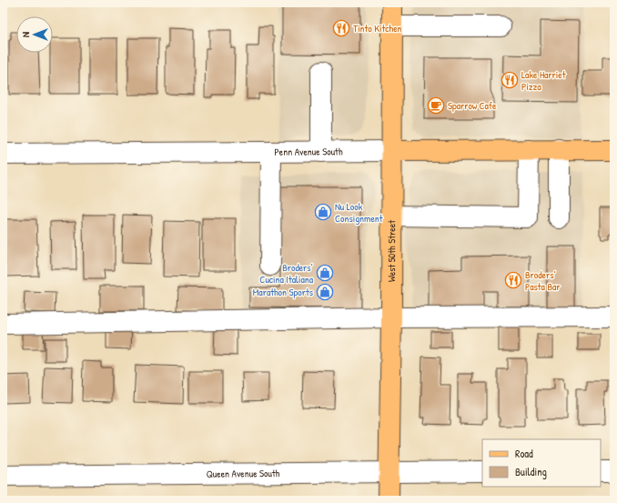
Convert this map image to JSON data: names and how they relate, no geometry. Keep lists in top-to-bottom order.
{
  "streets": {
    "main road": ["Penn Avenue South", "West 50th Street"],
    "street": ["Queen Avenue South"]
  },
  "crossings": [
    ["Penn Avenue South", "West 50th Street"],
    ["West 50th Street", "Queen Avenue South"]
  ],
  "places": {
    "restaurant": ["Tinto Kitchen", "Lake Harriet Pizza", "Broders’ Pasta Bar"],
    "cafe": ["Sparrow Cafe"],
    "shop": ["Nu Look Consignment", "Broders’ Cucina Italiana", "Marathon Sports"]
  },
  "legend": ["Road", "Building"],
  "north": "left"
}
